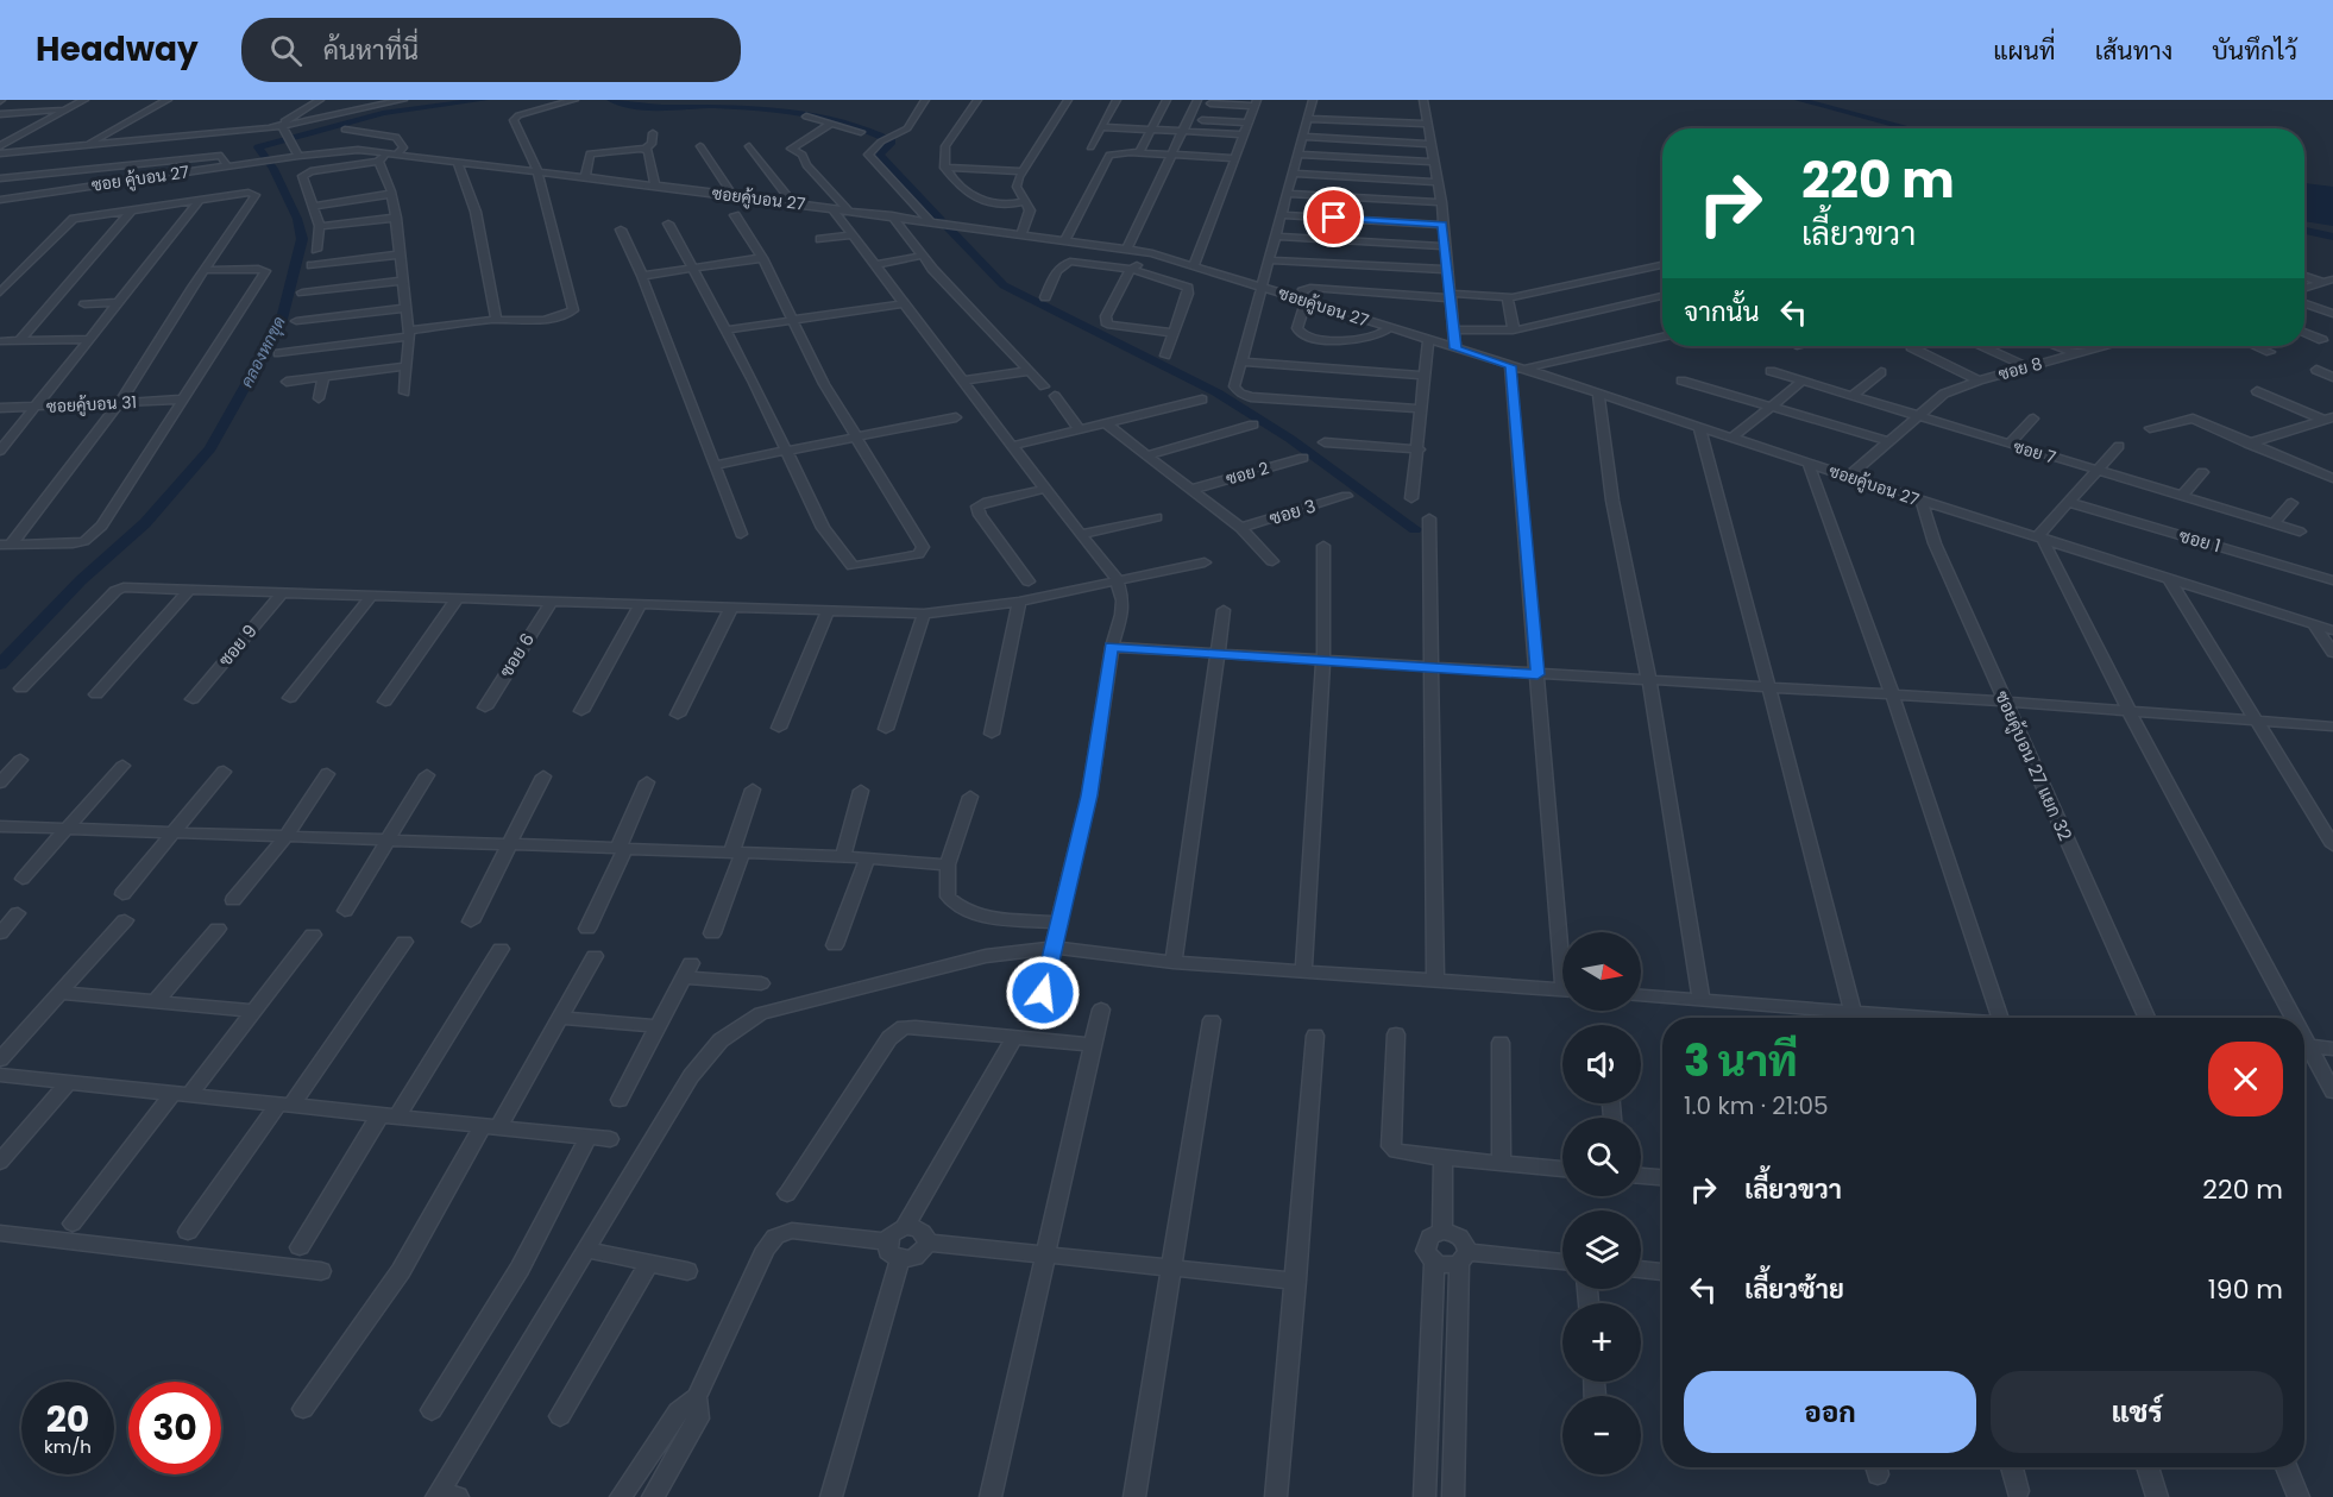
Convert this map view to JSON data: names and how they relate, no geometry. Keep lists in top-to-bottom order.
{
  "streets": {
    "street": [
      "ซอย คู้บอน 27",
      "ซอยคู้บอน 27",
      "ซอย 8",
      "ซอยคู้บอน 31",
      "ซอย 7",
      "ซอย 2",
      "ซอย 3",
      "ซอย 1",
      "ซอย 9",
      "ซอย 6",
      "ซอยคู้บอน 27 แยก 32"
    ]
  },
  "crossings": [
    ["ซอย คู้บอน 27", "ซอยคู้บอน 27"],
    ["ซอยคู้บอน 27", "ซอย 8"],
    ["ซอยคู้บอน 27", "ซอยคู้บอน 27 แยก 32"],
    ["ซอย 8", "ซอย 7"]
  ],
  "water": ["คลองหกขุด"],
  "north": "right",
  "page": {
    "header": "Headway",
    "search": "ค้นหาที่นี่",
    "nav": ["แผนที่", "เส้นทาง", "บันทึกไว้"],
    "turn": ["220 m", "เลี้ยวขวา"],
    "then": "จากนั้น",
    "map_buttons": ["+", "−"],
    "heading": ["3 นาที", "1.0 km · 21:05"],
    "list": [
      {
        "name": "เลี้ยวขวา",
        "value": "220 m"
      },
      {
        "name": "เลี้ยวซ้าย",
        "value": "190 m"
      }
    ],
    "buttons": ["ออก", "แชร์"],
    "speed": "20 km/h",
    "limit": "30"
  }
}
